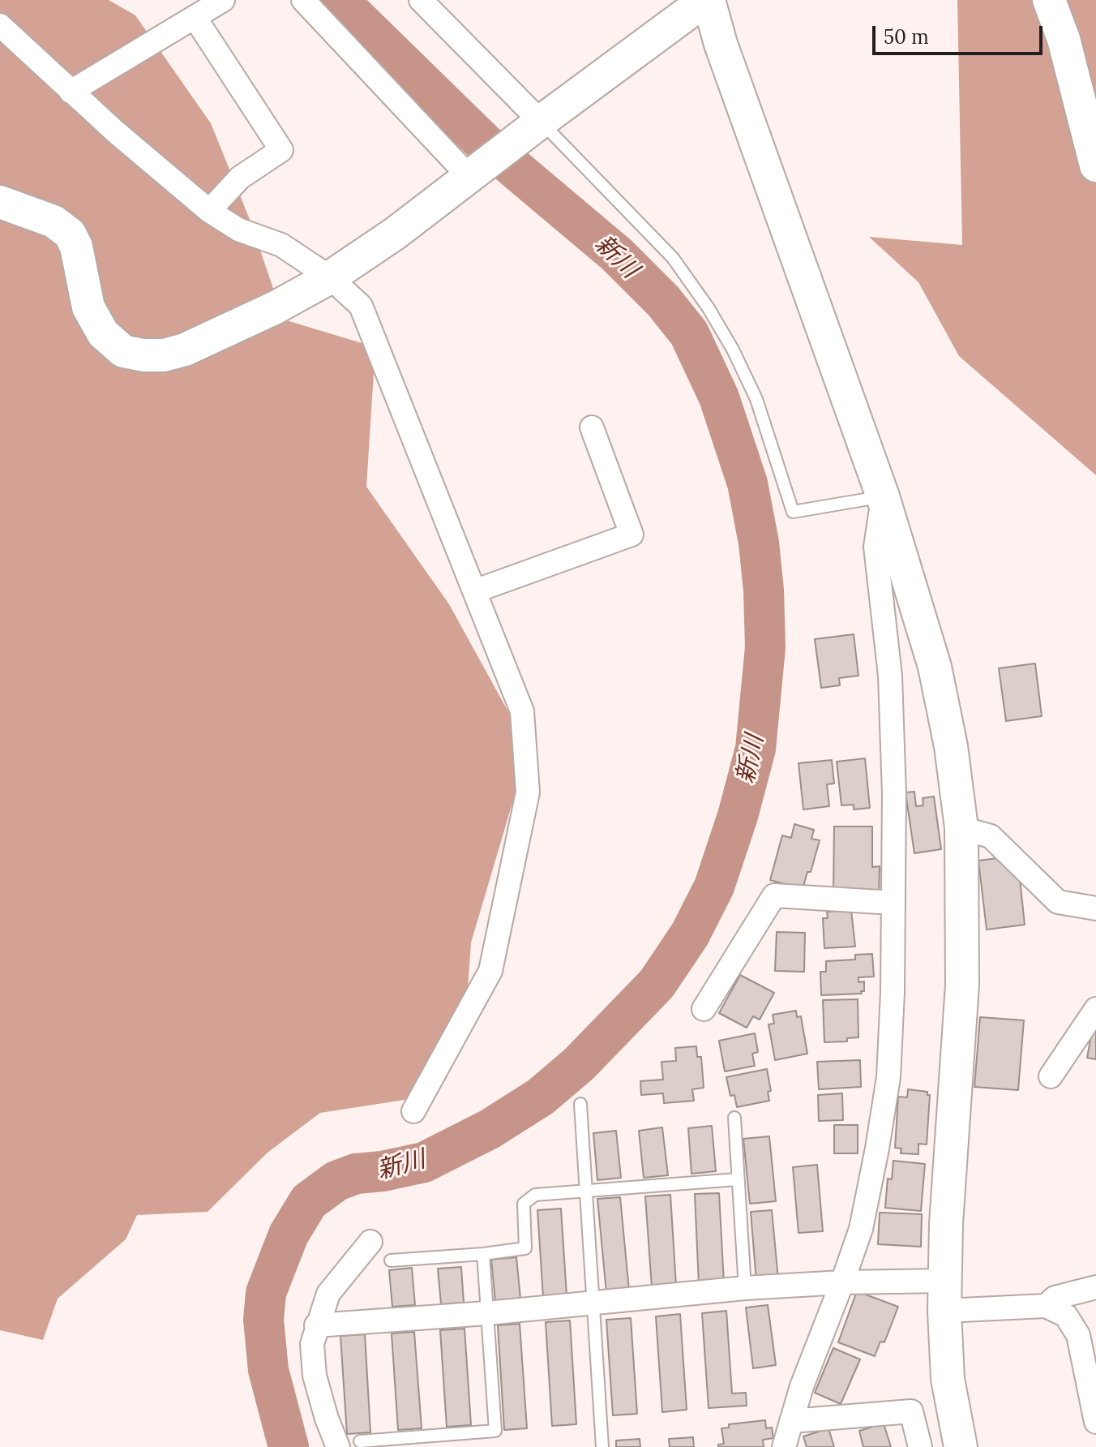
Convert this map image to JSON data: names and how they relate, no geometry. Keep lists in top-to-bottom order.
{
  "water": ["新川"],
  "scale_bar": "50 m"
}
